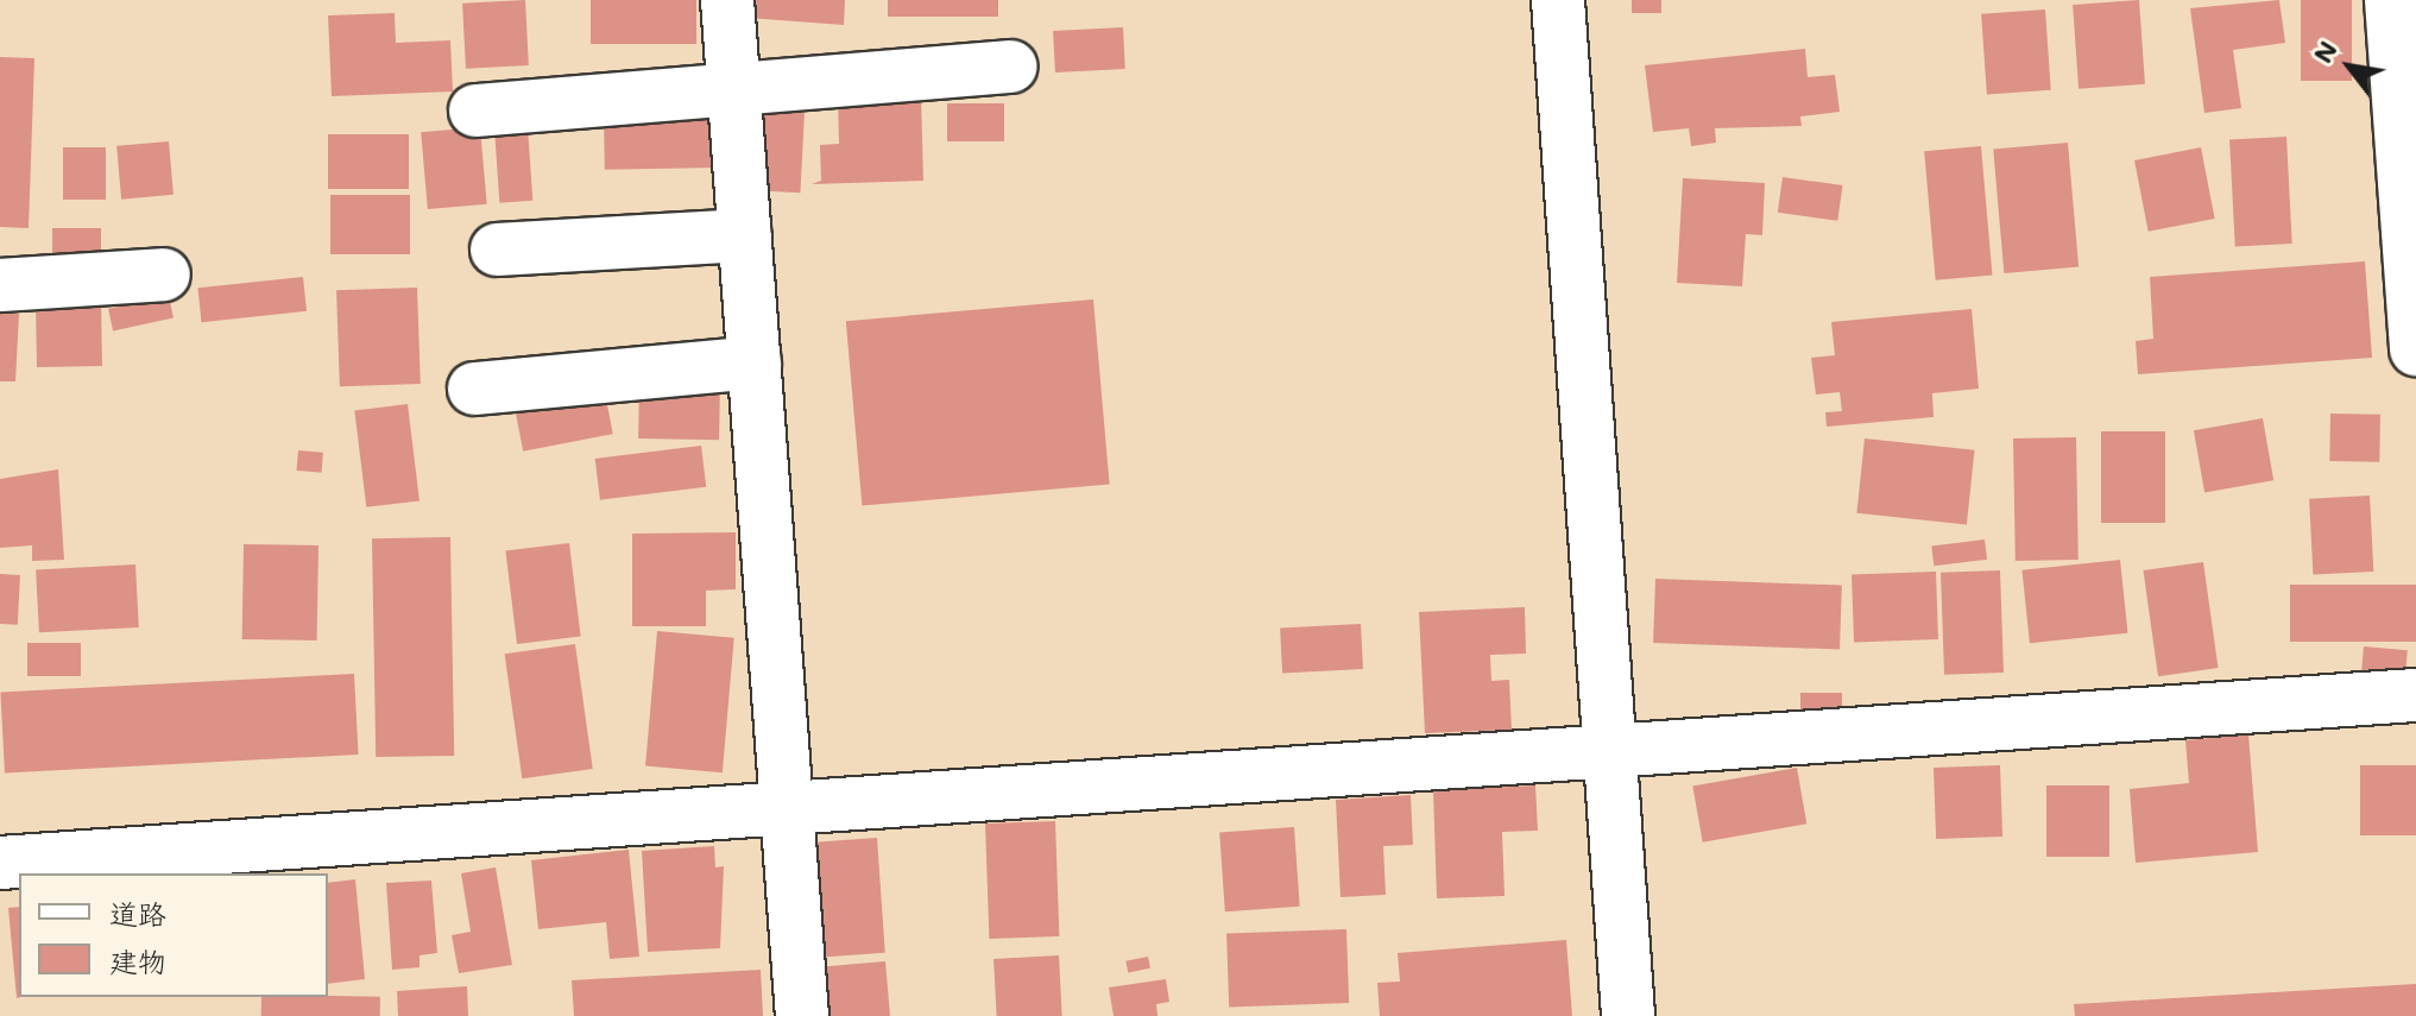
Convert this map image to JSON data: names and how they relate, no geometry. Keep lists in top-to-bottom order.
{
  "legend": ["道路", "建物"],
  "north": "top left"
}
